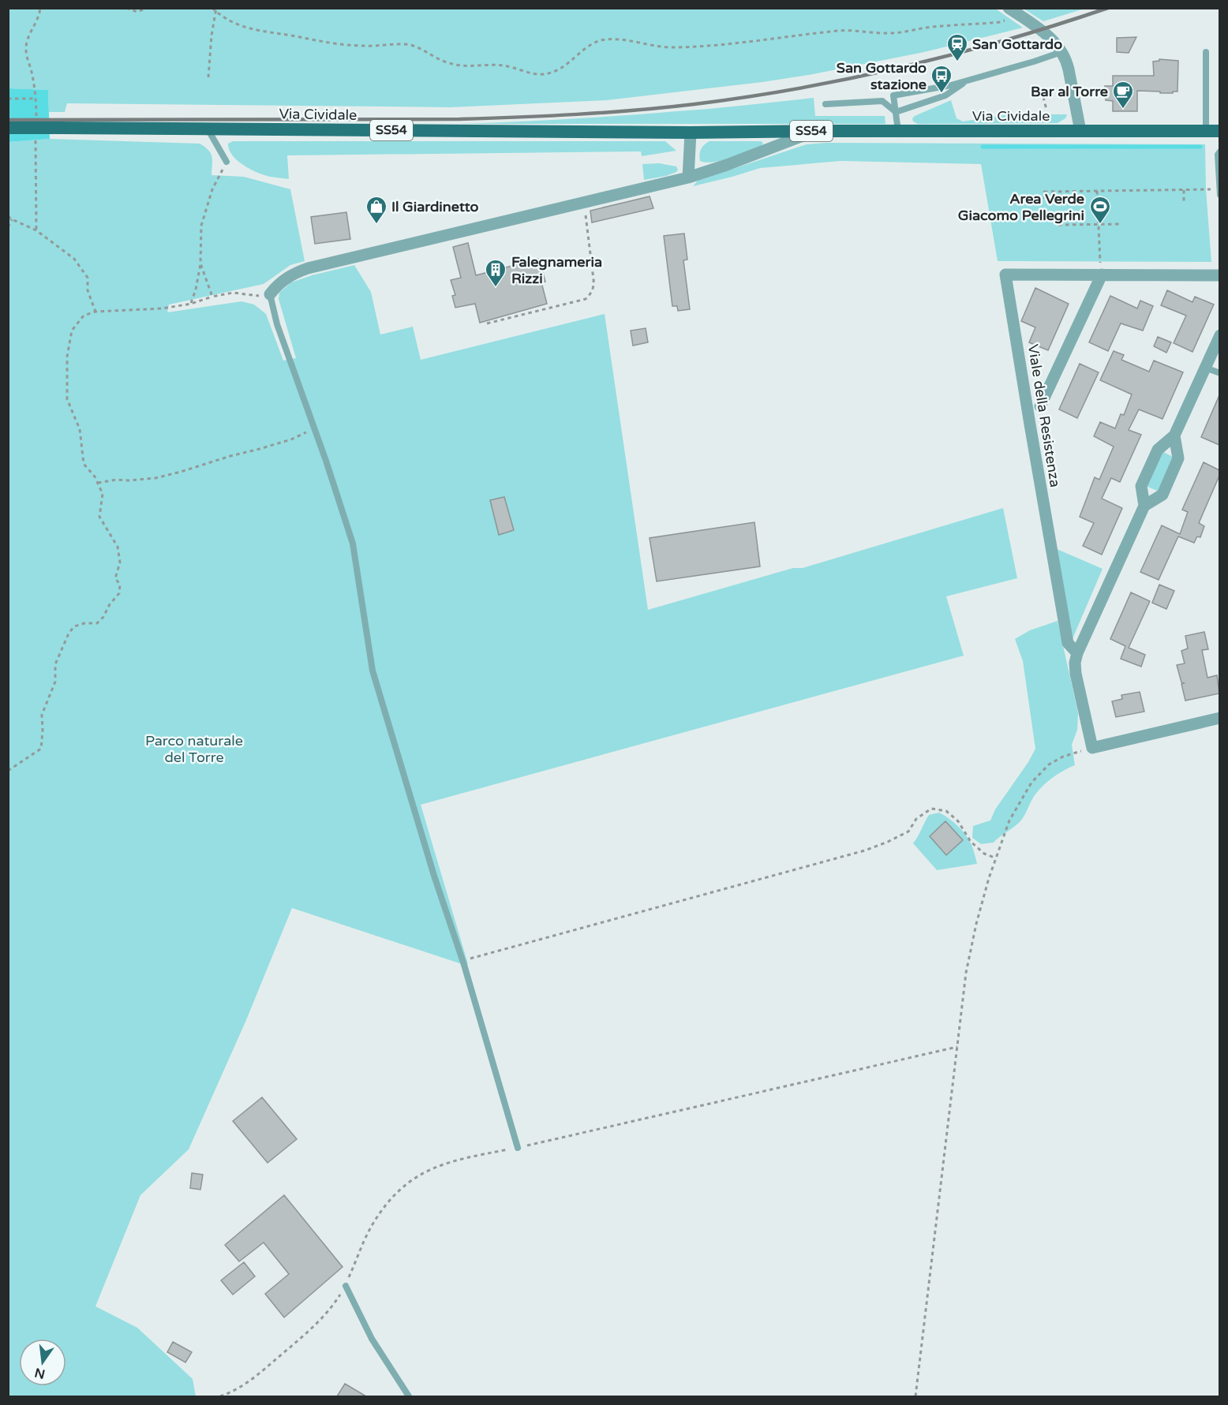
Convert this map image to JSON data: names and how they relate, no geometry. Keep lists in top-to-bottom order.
{
  "streets": {
    "main road": ["Via Cividale", "SS54"],
    "street": ["Viale della Resistenza"]
  },
  "parks": ["Parco naturale del Torre"],
  "places": {
    "station": ["San Gottardo"],
    "bus stop": ["San Gottardo stazione"],
    "cafe": ["Bar al Torre"],
    "shop": ["Il Giardinetto"],
    "sports": ["Area Verde Giacomo Pellegrini"],
    "building": ["Falegnameria Rizzi"]
  },
  "north": "bottom"
}
